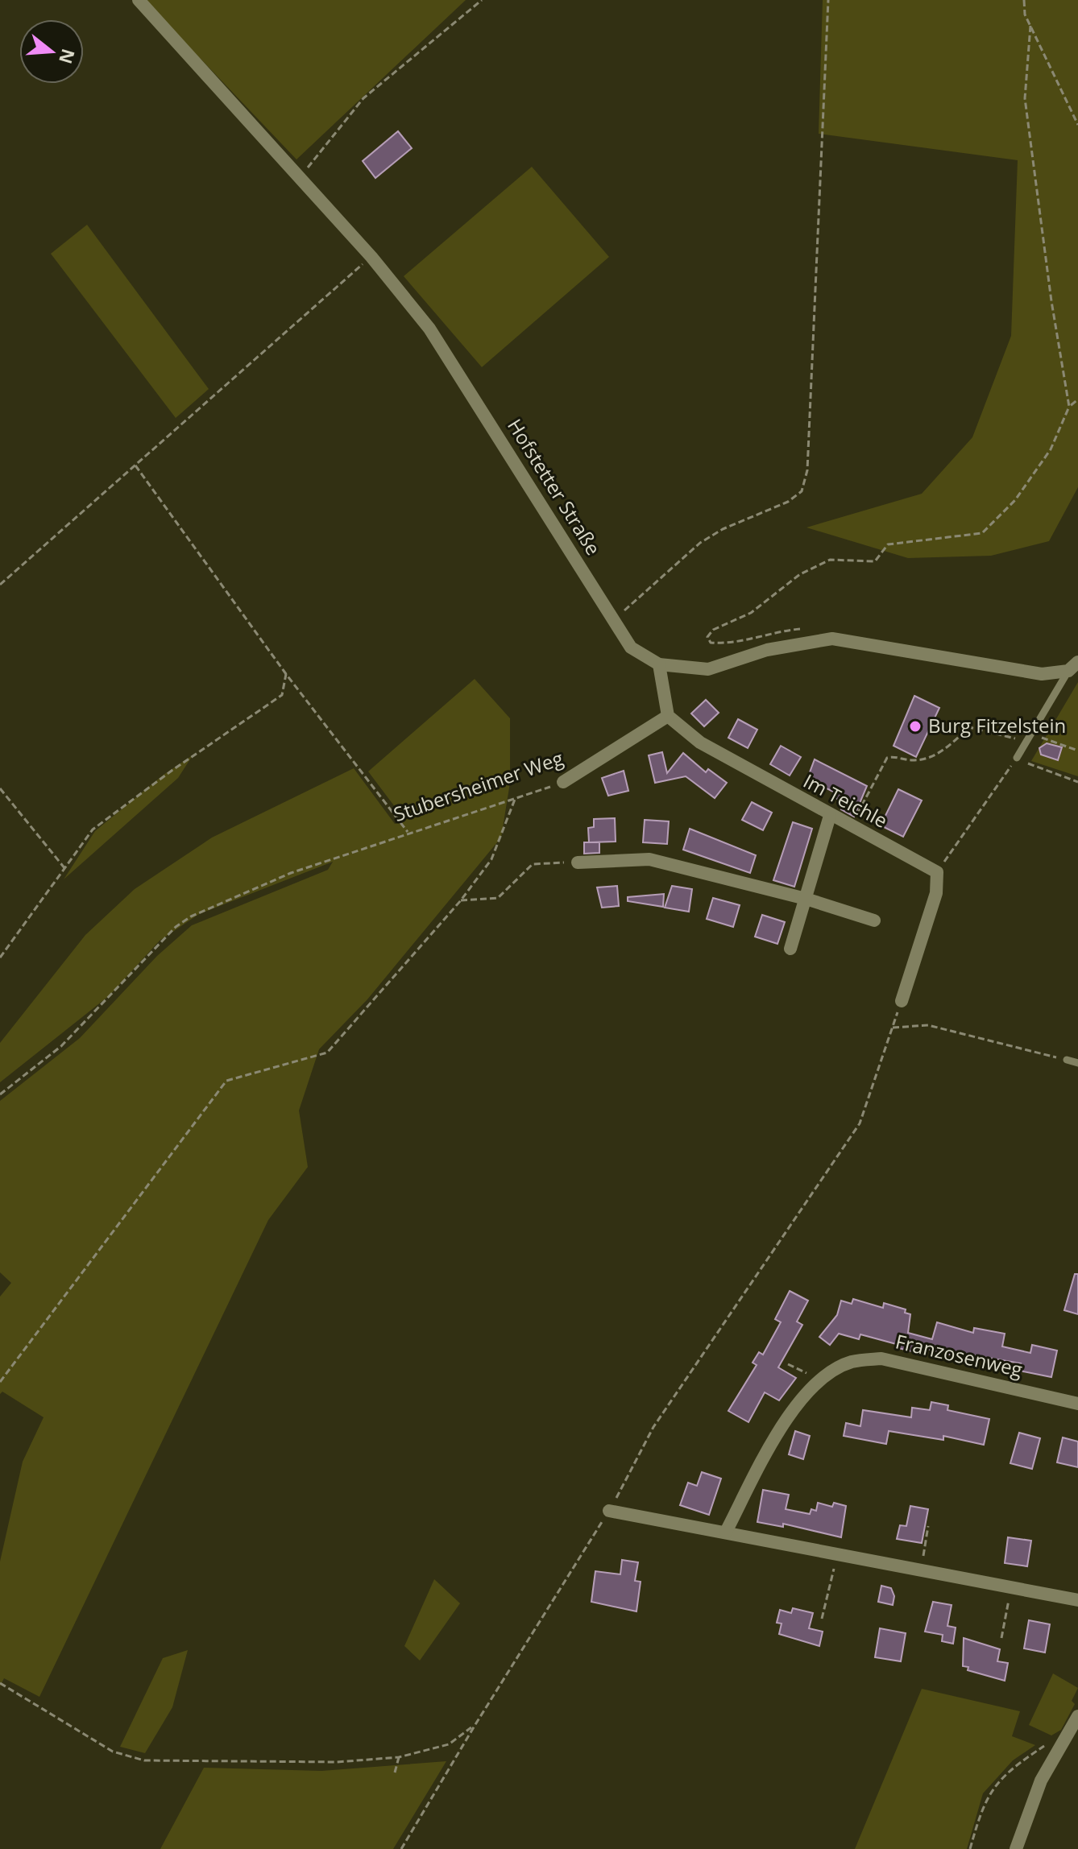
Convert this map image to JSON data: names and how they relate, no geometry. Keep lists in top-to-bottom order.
{
  "streets": {
    "street": [
      "Hofstetter Straße",
      "Stubersheimer Weg",
      "Im Teichle",
      "Franzosenweg"
    ]
  },
  "crossings": [
    ["Stubersheimer Weg", "Im Teichle"]
  ],
  "places": ["Burg Fitzelstein"],
  "north": "right"
}
